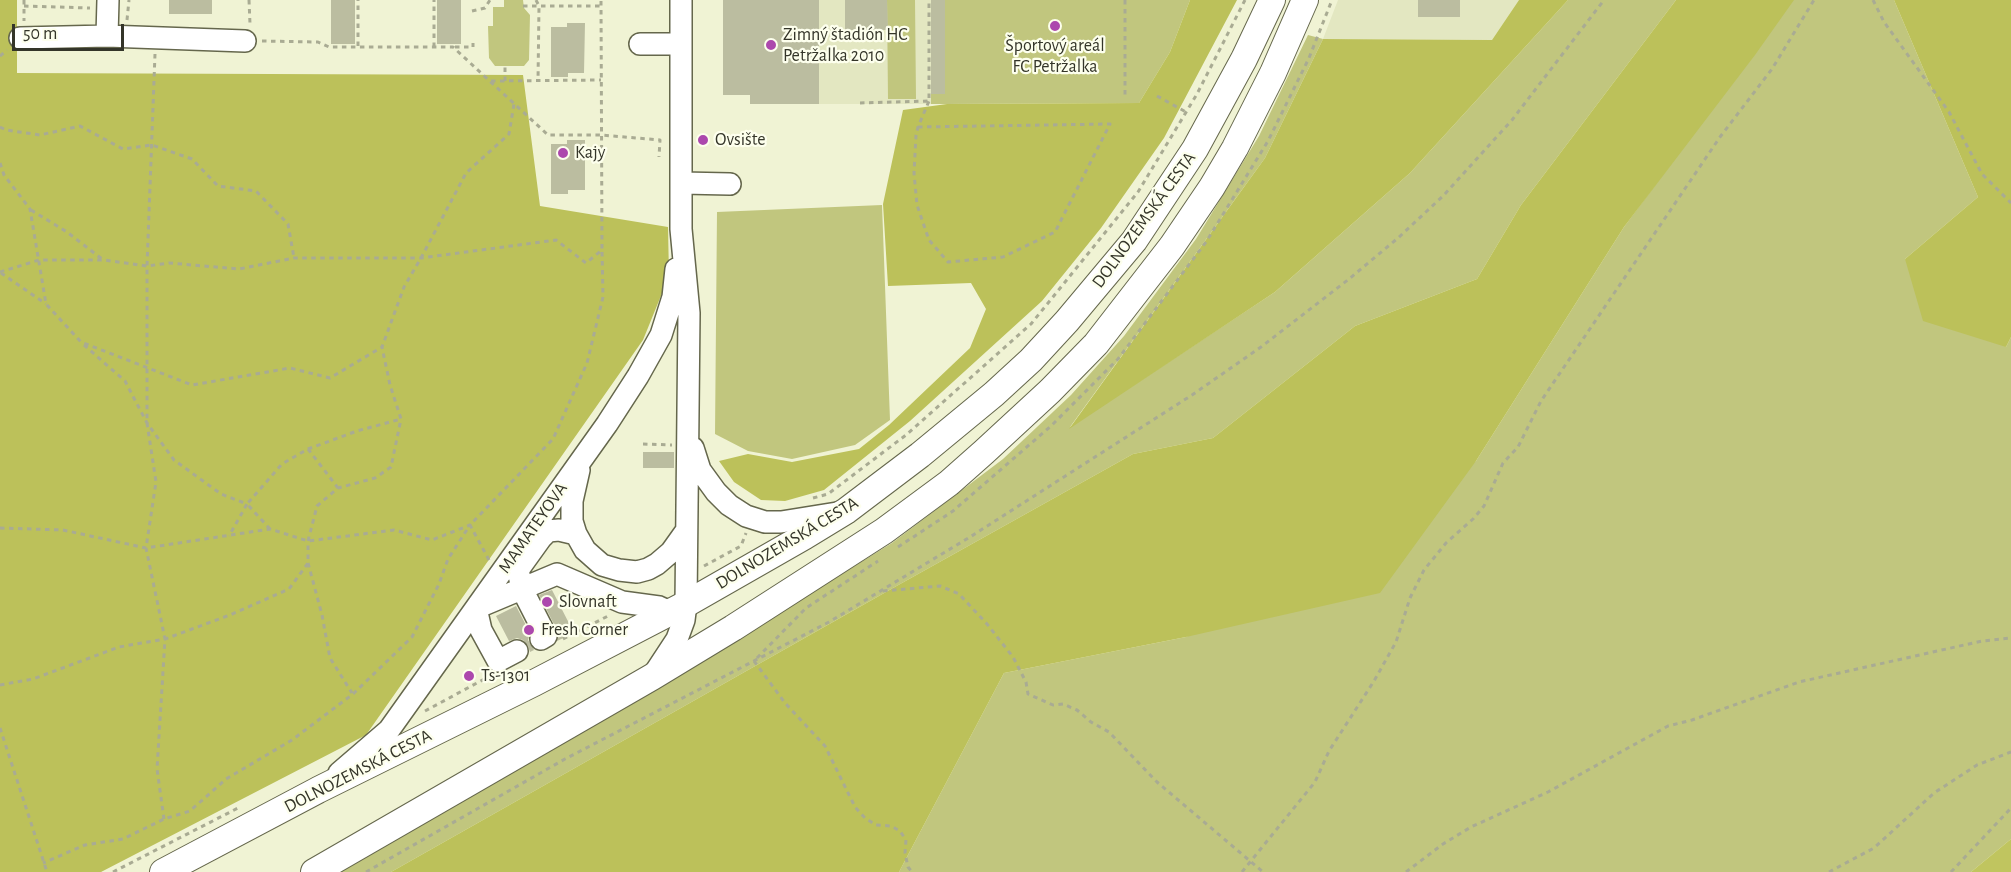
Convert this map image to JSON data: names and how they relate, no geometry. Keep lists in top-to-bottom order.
{
  "streets": {
    "main road": ["DOLNOZEMSKÁ CESTA"],
    "street": ["MAMATEYOVA"]
  },
  "crossings": [
    ["DOLNOZEMSKÁ CESTA", "MAMATEYOVA"]
  ],
  "places": [
    "Športový areál FC Petržalka",
    "Zimný štadión HC Petržalka 2010",
    "Ovsište",
    "Kajy",
    "Slovnaft",
    "Fresh Corner",
    "Ts-1301"
  ],
  "scale_bar": "50 m"
}
